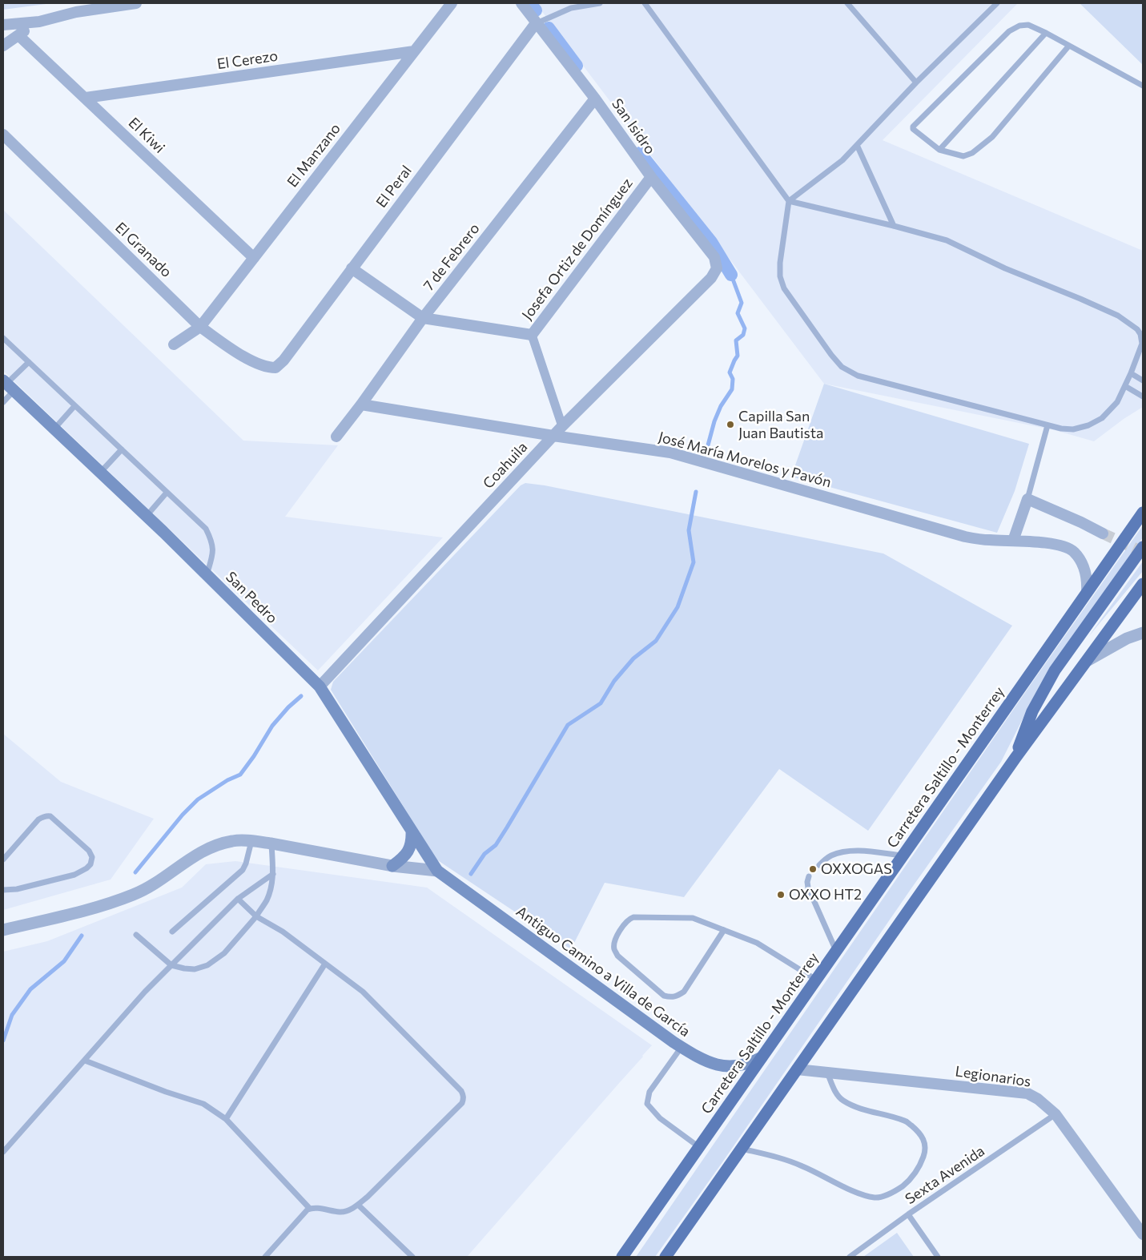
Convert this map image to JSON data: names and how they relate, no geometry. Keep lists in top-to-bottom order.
{
  "streets": {
    "main road": ["San Pedro", "Carretera Saltillo - Monterrey", "Antiguo Camino a Villa de García"],
    "street": [
      "El Cerezo",
      "San Isidro",
      "El Kiwi",
      "El Manzano",
      "El Peral",
      "Josefa Ortiz de Domínguez",
      "El Granado",
      "7 de Febrero",
      "José María Morelos y Pavón",
      "Coahuila",
      "Legionarios"
    ],
    "lane": ["Sexta Avenida"]
  },
  "crossings": [
    ["El Cerezo", "El Kiwi"],
    ["El Cerezo", "El Manzano"],
    ["San Isidro", "El Peral"],
    ["San Isidro", "Josefa Ortiz de Domínguez"],
    ["San Isidro", "7 de Febrero"],
    ["San Isidro", "Coahuila"],
    ["El Kiwi", "El Manzano"],
    ["El Manzano", "El Granado"],
    ["El Peral", "Josefa Ortiz de Domínguez"],
    ["El Peral", "El Granado"],
    ["Josefa Ortiz de Domínguez", "7 de Febrero"],
    ["7 de Febrero", "José María Morelos y Pavón"],
    ["José María Morelos y Pavón", "Coahuila"],
    ["José María Morelos y Pavón", "Carretera Saltillo - Monterrey"],
    ["Coahuila", "San Pedro"],
    ["San Pedro", "Antiguo Camino a Villa de García"],
    ["Carretera Saltillo - Monterrey", "Antiguo Camino a Villa de García"],
    ["Legionarios", "Sexta Avenida"]
  ],
  "places": ["Capilla San Juan Bautista", "OXXOGAS", "OXXO HT2"]
}
